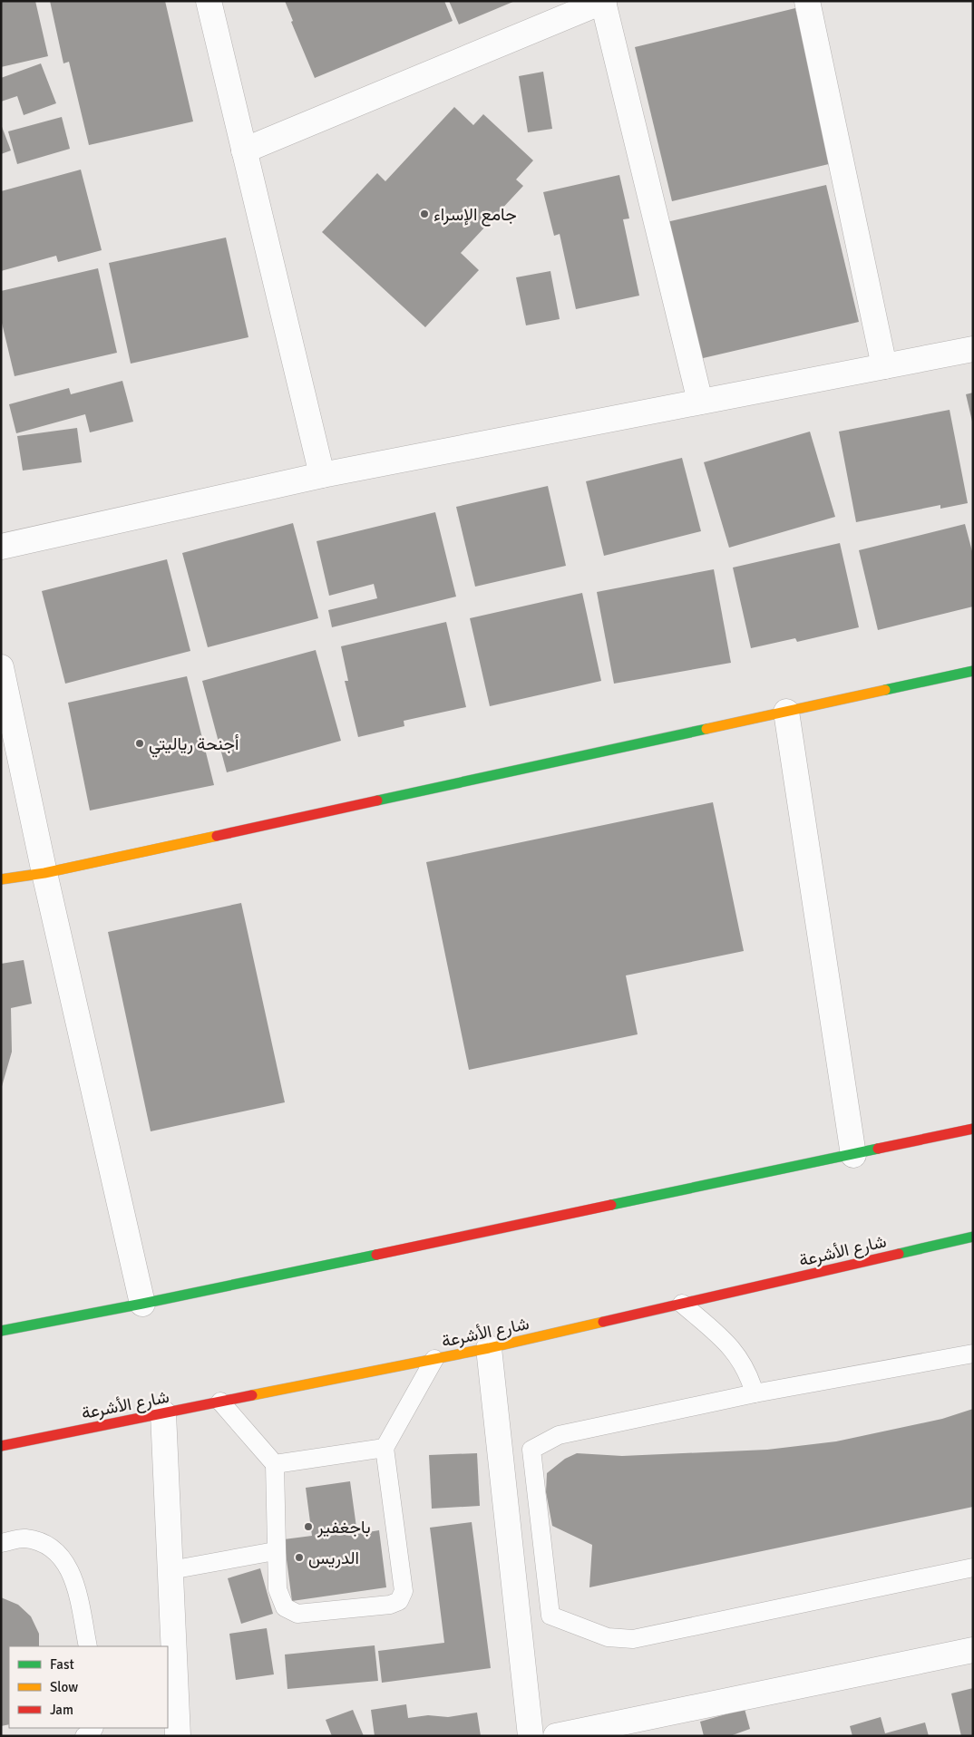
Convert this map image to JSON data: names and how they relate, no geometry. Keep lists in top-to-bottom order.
{
  "streets": {
    "street": ["شارع الأشرعة"]
  },
  "places": [
    "جامع الإسراء",
    "أجنحة رياليتي",
    "باجغفير",
    "الدريس"
  ],
  "legend": ["Fast", "Slow", "Jam"]
}
